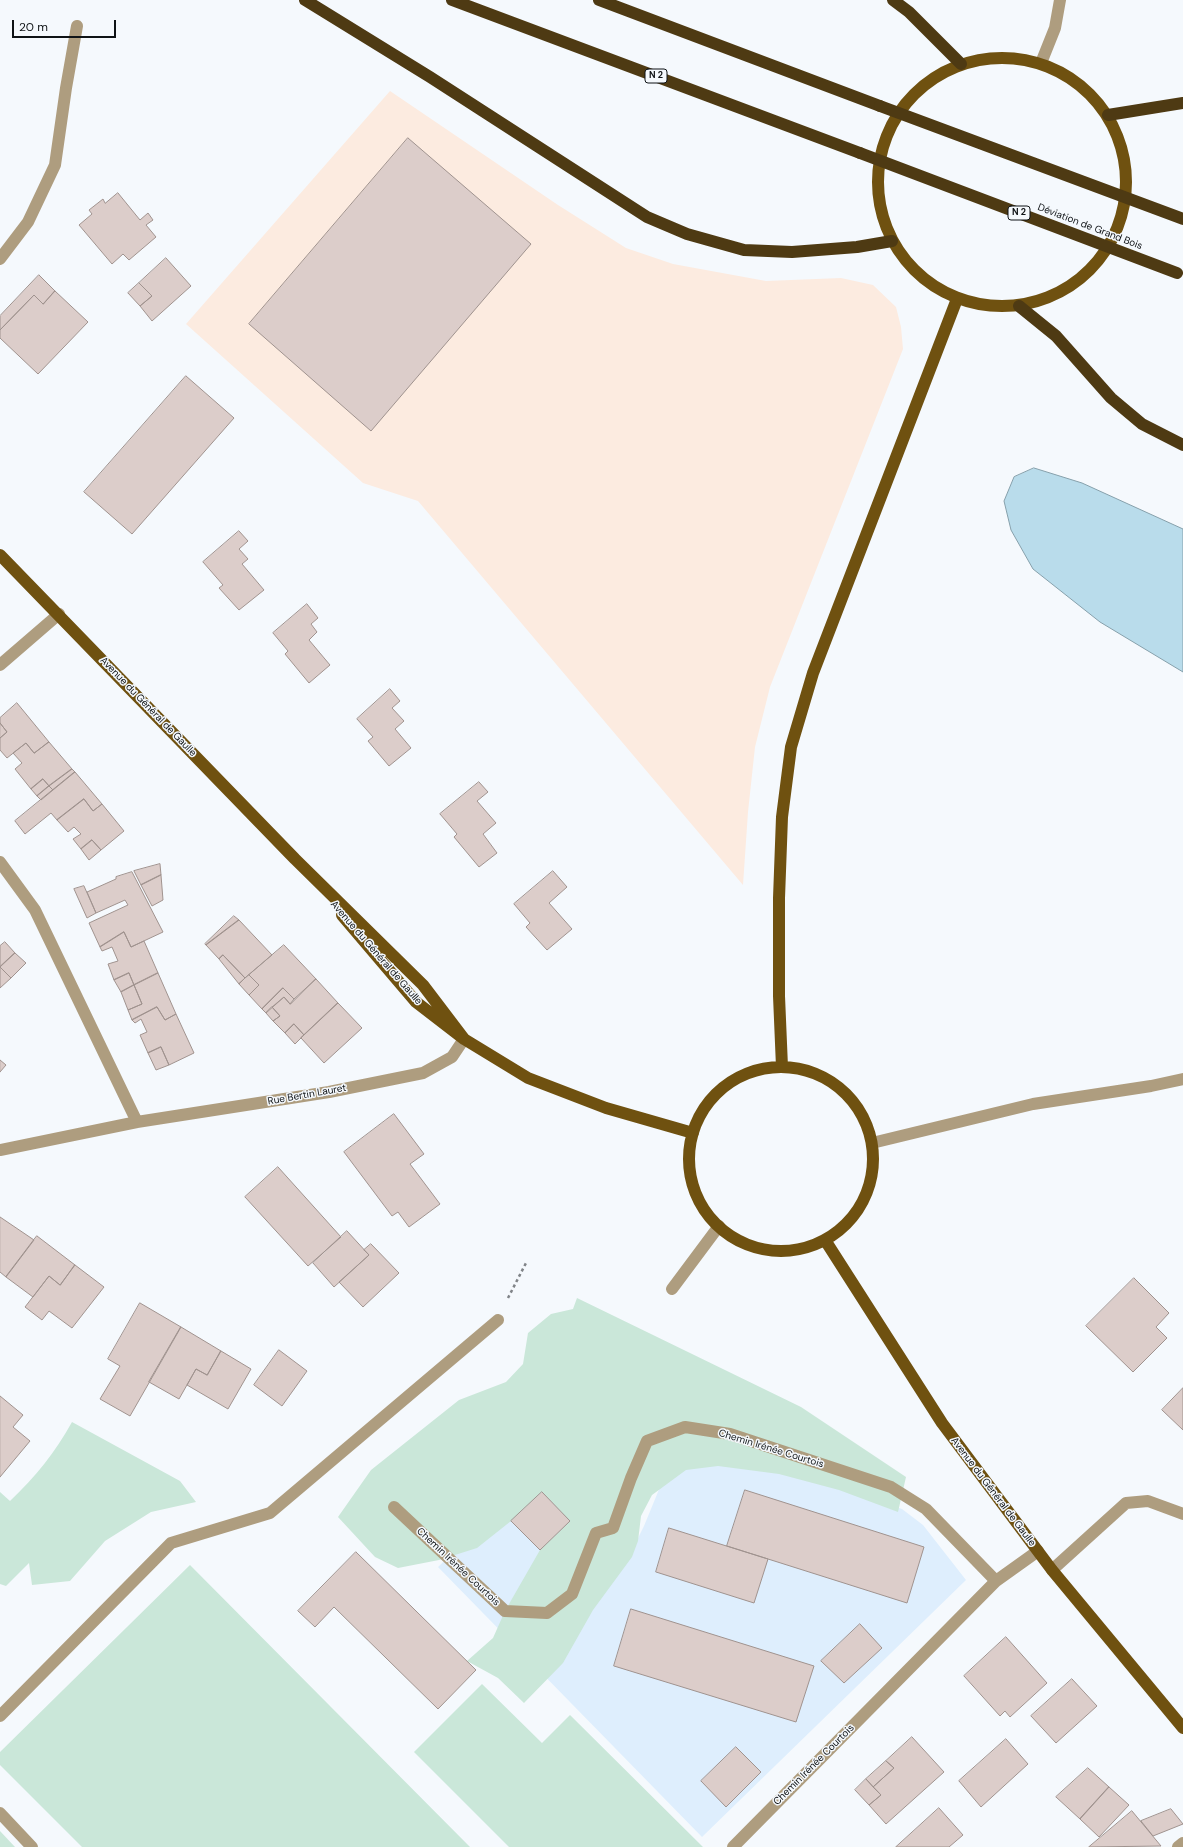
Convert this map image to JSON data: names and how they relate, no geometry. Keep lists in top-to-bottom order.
{
  "streets": {
    "highway": ["N 2", "Déviation de Grand Bois"],
    "main road": ["Avenue du Général de Gaulle"],
    "street": ["Rue Bertin Lauret", "Chemin Irénée Courtois"]
  },
  "crossings": [
    ["Avenue du Général de Gaulle", "Rue Bertin Lauret"],
    ["Avenue du Général de Gaulle", "Chemin Irénée Courtois"]
  ],
  "scale_bar": "20 m"
}
